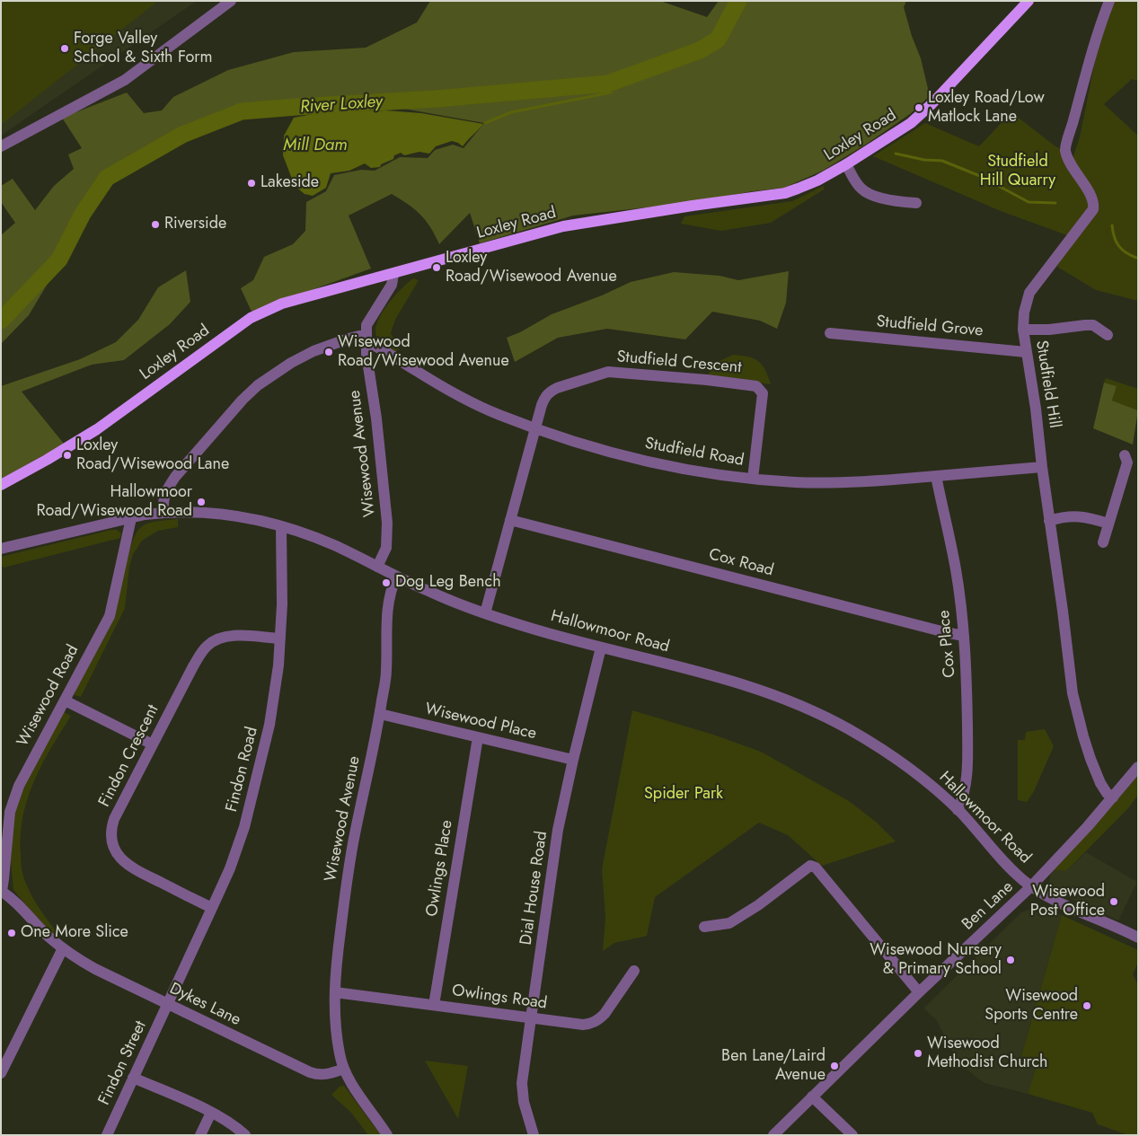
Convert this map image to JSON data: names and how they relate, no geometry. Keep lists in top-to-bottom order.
{
  "streets": {
    "main road": ["Loxley Road"],
    "street": [
      "Studfield Grove",
      "Studfield Crescent",
      "Studfield Hill",
      "Studfield Road",
      "Wisewood Avenue",
      "Cox Road",
      "Hallowmoor Road",
      "Cox Place",
      "Wisewood Road",
      "Wisewood Place",
      "Findon Crescent",
      "Findon Road",
      "Owlings Place",
      "Dial House Road",
      "Ben Lane",
      "Owlings Road",
      "Dykes Lane",
      "Findon Street"
    ]
  },
  "crossings": [
    ["Studfield Grove", "Studfield Hill"],
    ["Studfield Crescent", "Studfield Road"],
    ["Studfield Crescent", "Cox Road"],
    ["Studfield Crescent", "Hallowmoor Road"],
    ["Studfield Hill", "Studfield Road"],
    ["Studfield Hill", "Ben Lane"],
    ["Studfield Road", "Wisewood Avenue"],
    ["Studfield Road", "Cox Place"],
    ["Wisewood Avenue", "Hallowmoor Road"],
    ["Wisewood Avenue", "Wisewood Place"],
    ["Wisewood Avenue", "Owlings Road"],
    ["Wisewood Avenue", "Dykes Lane"],
    ["Cox Road", "Cox Place"],
    ["Hallowmoor Road", "Cox Place"],
    ["Hallowmoor Road", "Wisewood Road"],
    ["Hallowmoor Road", "Findon Road"],
    ["Hallowmoor Road", "Dial House Road"],
    ["Hallowmoor Road", "Ben Lane"],
    ["Wisewood Road", "Dykes Lane"],
    ["Wisewood Place", "Owlings Place"],
    ["Wisewood Place", "Dial House Road"],
    ["Findon Crescent", "Findon Road"],
    ["Findon Road", "Dykes Lane"],
    ["Findon Road", "Findon Street"],
    ["Owlings Place", "Owlings Road"],
    ["Dial House Road", "Owlings Road"],
    ["Dykes Lane", "Findon Street"]
  ],
  "water": ["River Loxley", "Mill Dam"],
  "parks": ["Studfield Hill Quarry", "Spider Park"],
  "places": [
    "Forge Valley School & Sixth Form",
    "Loxley Road/Low Matlock Lane",
    "Lakeside",
    "Riverside",
    "Loxley Road/Wisewood Avenue",
    "Wisewood Road/Wisewood Avenue",
    "Loxley Road/Wisewood Lane",
    "Hallowmoor Road/Wisewood Road",
    "Dog Leg Bench",
    "Wisewood Post Office",
    "One More Slice",
    "Wisewood Nursery & Primary School",
    "Wisewood Sports Centre",
    "Wisewood Methodist Church",
    "Ben Lane/Laird Avenue"
  ]
}
